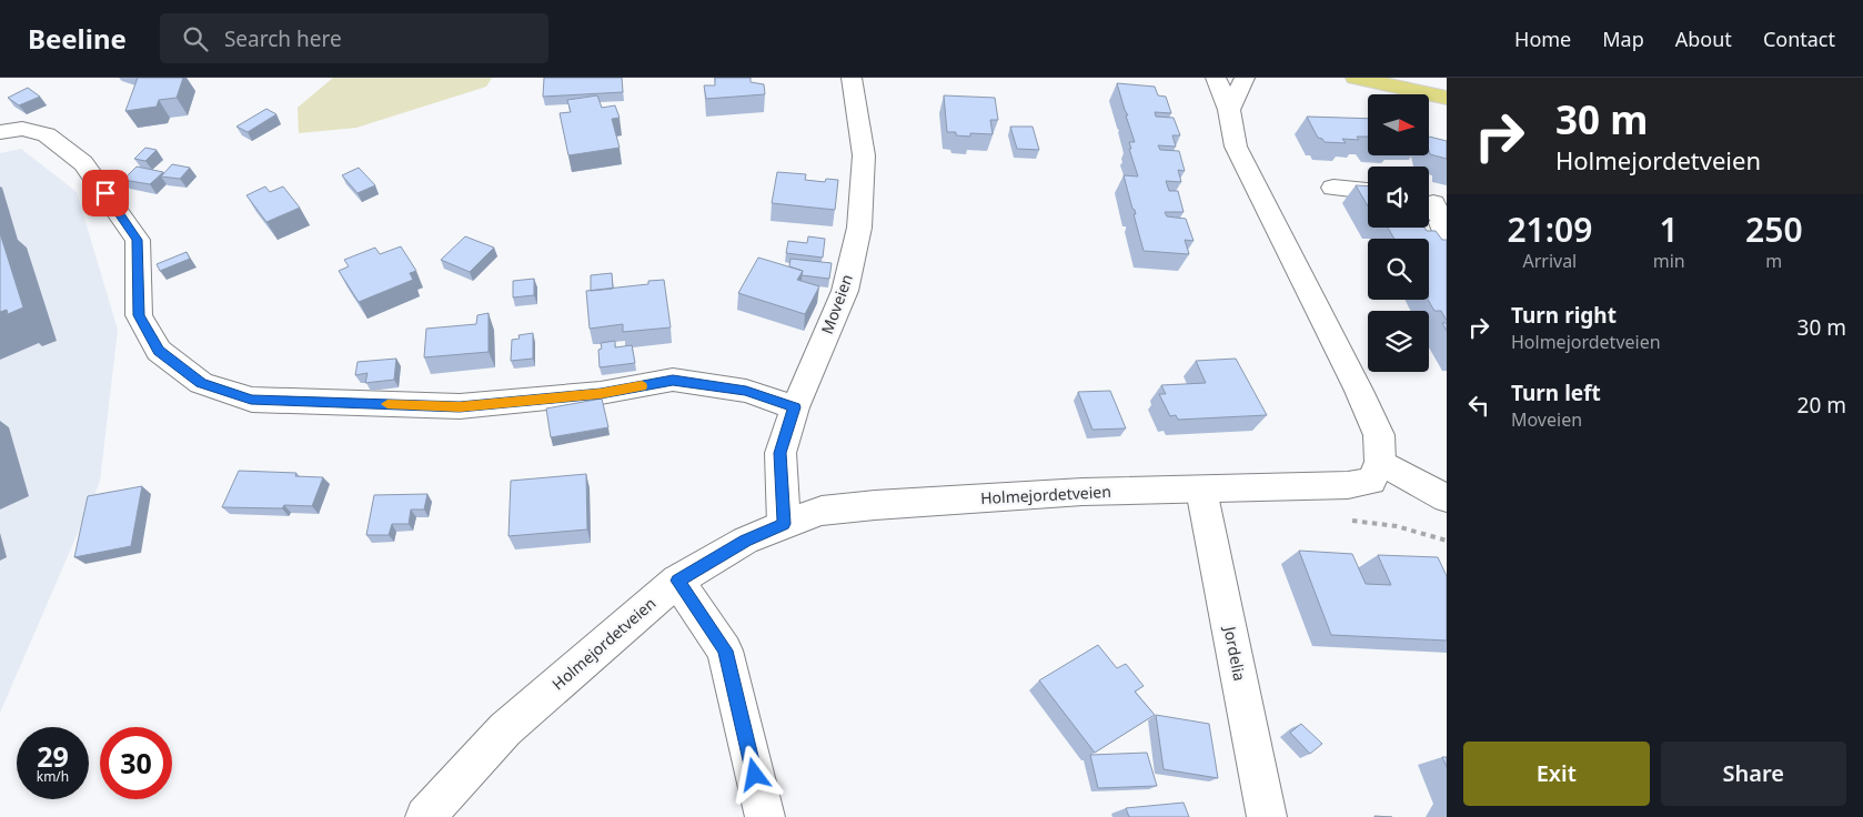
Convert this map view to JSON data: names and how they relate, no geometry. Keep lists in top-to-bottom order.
{
  "streets": {
    "street": ["Moveien", "Holmejordetveien", "Jordelia"]
  },
  "crossings": [
    ["Moveien", "Holmejordetveien"],
    ["Holmejordetveien", "Jordelia"]
  ],
  "north": "right",
  "page": {
    "header": "Beeline",
    "search": "Search here",
    "nav": [
      "Home",
      "Map",
      "About",
      "Contact"
    ],
    "turn": ["30 m", "Holmejordetveien"],
    "eta": [
      "21:09",
      "Arrival",
      "1",
      "min",
      "250",
      "m"
    ],
    "list": [
      {
        "name": "Turn right",
        "note": "Holmejordetveien",
        "value": "30 m"
      },
      {
        "name": "Turn left",
        "note": "Moveien",
        "value": "20 m"
      }
    ],
    "speed": "29 km/h",
    "limit": "30",
    "buttons": ["Exit", "Share"]
  }
}
